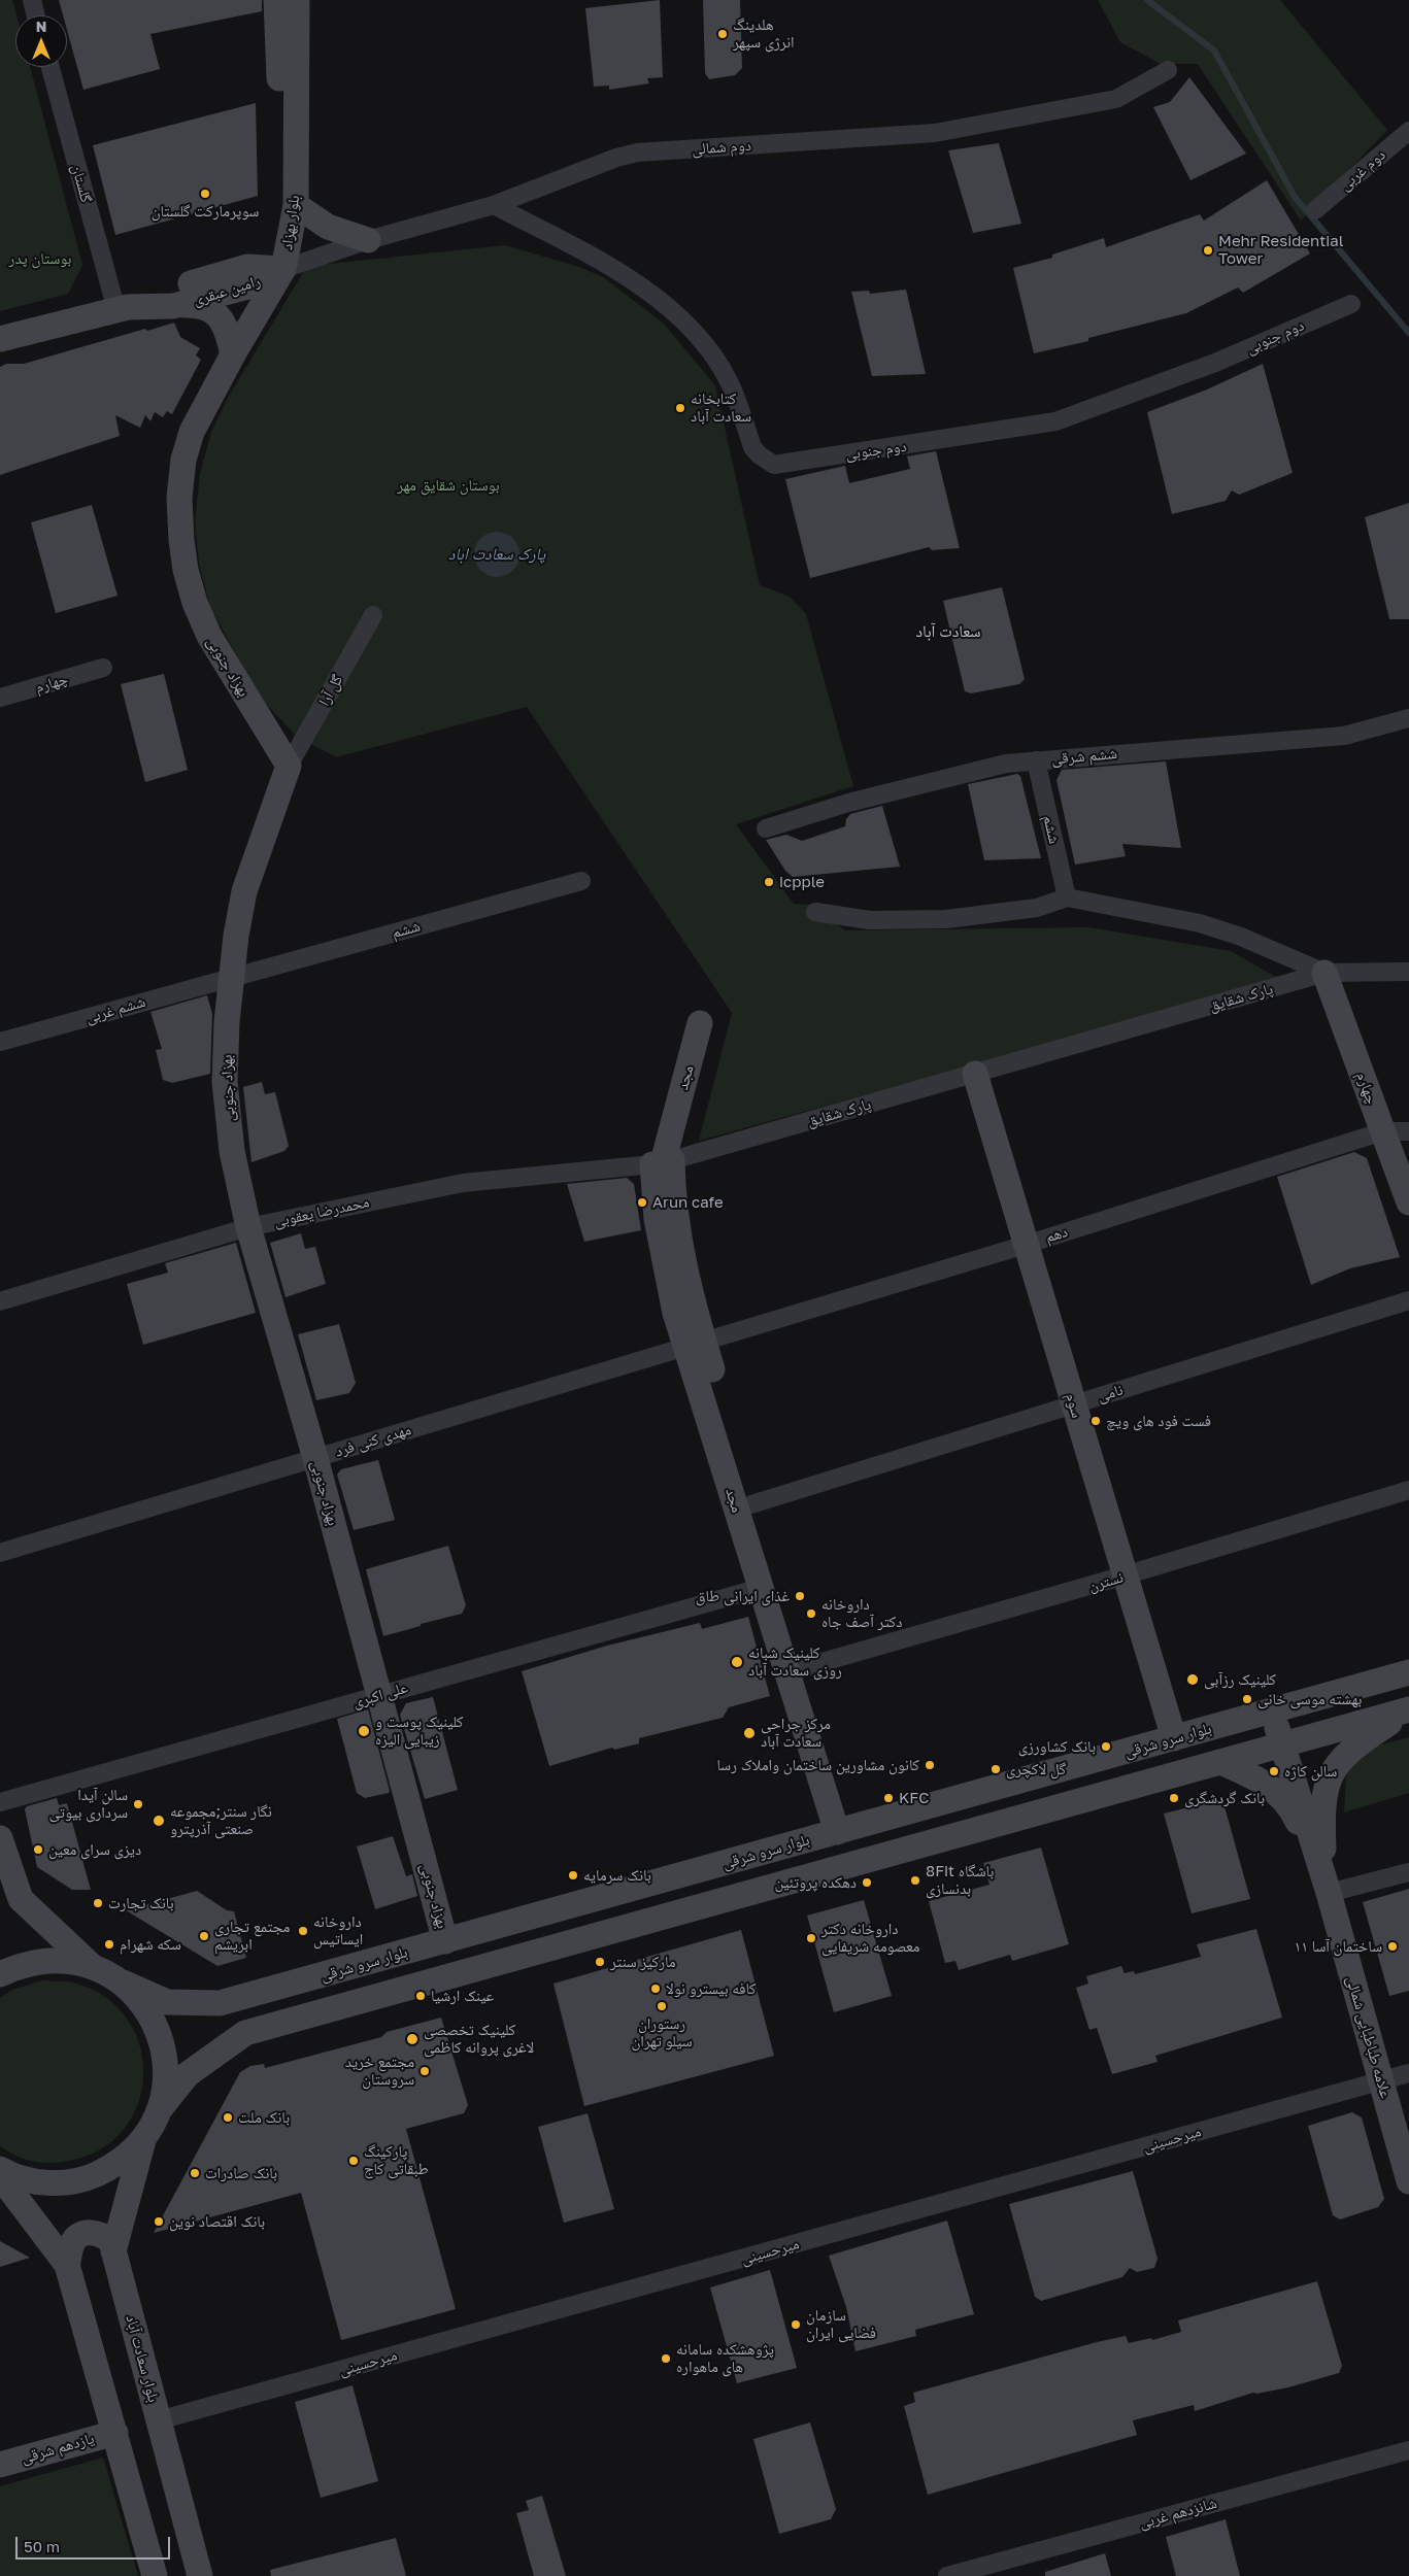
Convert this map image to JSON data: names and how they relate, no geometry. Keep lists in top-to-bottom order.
{
  "streets": {
    "street": [
      "دوم شمالی",
      "دوم غربی",
      "گلستان",
      "بلوار بهزاد",
      "رامین عبقری",
      "دوم جنوبی",
      "بهزاد جنوبی",
      "چهارم",
      "گل آرا",
      "ششم شرقی",
      "ششم",
      "پارک شقایق",
      "ششم غربی",
      "مجد",
      "محمدرضا یعقوبی",
      "دهم",
      "نامی",
      "سوم",
      "مهدی کنی فرد",
      "نسترن",
      "علی اکبری",
      "بلوار سرو شرقی",
      "علامه طباطبایی شمالی",
      "میرحسینی",
      "بلوار سعادت آباد",
      "یازدهم شرقی",
      "شانزدهم غربی"
    ]
  },
  "crossings": [
    ["دوم شمالی", "بلوار بهزاد"],
    ["دوم شمالی", "رامین عبقری"],
    ["دوم شمالی", "دوم جنوبی"],
    ["دوم شمالی", "بهزاد جنوبی"],
    ["گلستان", "رامین عبقری"],
    ["بلوار بهزاد", "رامین عبقری"],
    ["بلوار بهزاد", "بهزاد جنوبی"],
    ["رامین عبقری", "بهزاد جنوبی"],
    ["بهزاد جنوبی", "گل آرا"],
    ["بهزاد جنوبی", "ششم"],
    ["بهزاد جنوبی", "ششم غربی"],
    ["بهزاد جنوبی", "محمدرضا یعقوبی"],
    ["بهزاد جنوبی", "مهدی کنی فرد"],
    ["بهزاد جنوبی", "علی اکبری"],
    ["بهزاد جنوبی", "بلوار سرو شرقی"],
    ["چهارم", "پارک شقایق"],
    ["چهارم", "دهم"],
    ["ششم شرقی", "ششم"],
    ["ششم", "ششم غربی"],
    ["پارک شقایق", "مجد"],
    ["پارک شقایق", "محمدرضا یعقوبی"],
    ["پارک شقایق", "سوم"],
    ["مجد", "محمدرضا یعقوبی"],
    ["مجد", "دهم"],
    ["مجد", "نامی"],
    ["مجد", "مهدی کنی فرد"],
    ["مجد", "نسترن"],
    ["مجد", "علی اکبری"],
    ["مجد", "بلوار سرو شرقی"],
    ["دهم", "سوم"],
    ["دهم", "مهدی کنی فرد"],
    ["نامی", "سوم"],
    ["سوم", "نسترن"],
    ["سوم", "بلوار سرو شرقی"],
    ["بلوار سرو شرقی", "علامه طباطبایی شمالی"],
    ["علامه طباطبایی شمالی", "میرحسینی"],
    ["میرحسینی", "بلوار سعادت آباد"]
  ],
  "districts": ["سعادت آباد"],
  "water": ["پارک سعادت اباد"],
  "parks": ["بوستان پدر", "بوستان شقایق مهر"],
  "places": [
    "هلدینگ انرژی سپهر",
    "سوپرمارکت گلستان",
    "Mehr Residential Tower",
    "کتابخانه سعادت آباد",
    "icpple",
    "Arun cafe",
    "فست فود های ویچ",
    "غذای ایرانی طاق",
    "داروخانه دکتر آصف جاه",
    "کلینیک شبانه روزی سعادت آباد",
    "کلینیک رزآبی",
    "بهشته موسی خانی",
    "کلینیک پوست و زیبایی الیزه",
    "مرکز جراحی سعادت آباد",
    "بانک کشاورزی",
    "کانون مشاورین ساختمان واملاک رسا",
    "گل لاکچری",
    "سالن كاژه",
    "KFC",
    "بانک گردشگری",
    "سالن آیدا سرداری بیوتی",
    "نگار سنتر;مجموعه صنعتی آذرپترو",
    "دیزی سرای معین",
    "بانک سرمایه",
    "8Fit باشگاه بدنسازی",
    "دهکده پروتئین",
    "بانک تجارت",
    "داروخانه ایساتیس",
    "مجتمع تجاری ابریشم",
    "داروخانه دکتر معصومه شریفایی",
    "سکه شهرام",
    "ساختمان آسا ۱۱",
    "مارکیز سنتر",
    "کافه بیسترو نولا",
    "عینک ارشیا",
    "رستوران سیلو تهران",
    "کلینیک تخصصی لاغری پروانه کاظمی",
    "مجتمع خرید سروستان",
    "بانک ملت",
    "پارکینگ طبقاتی کاج",
    "بانک صادرات",
    "بانک اقتصاد نوین",
    "سازمان فضایی ایران",
    "پژوهشکده سامانه های ماهواره"
  ],
  "scale_bar": "50 m",
  "north": "top"
}
